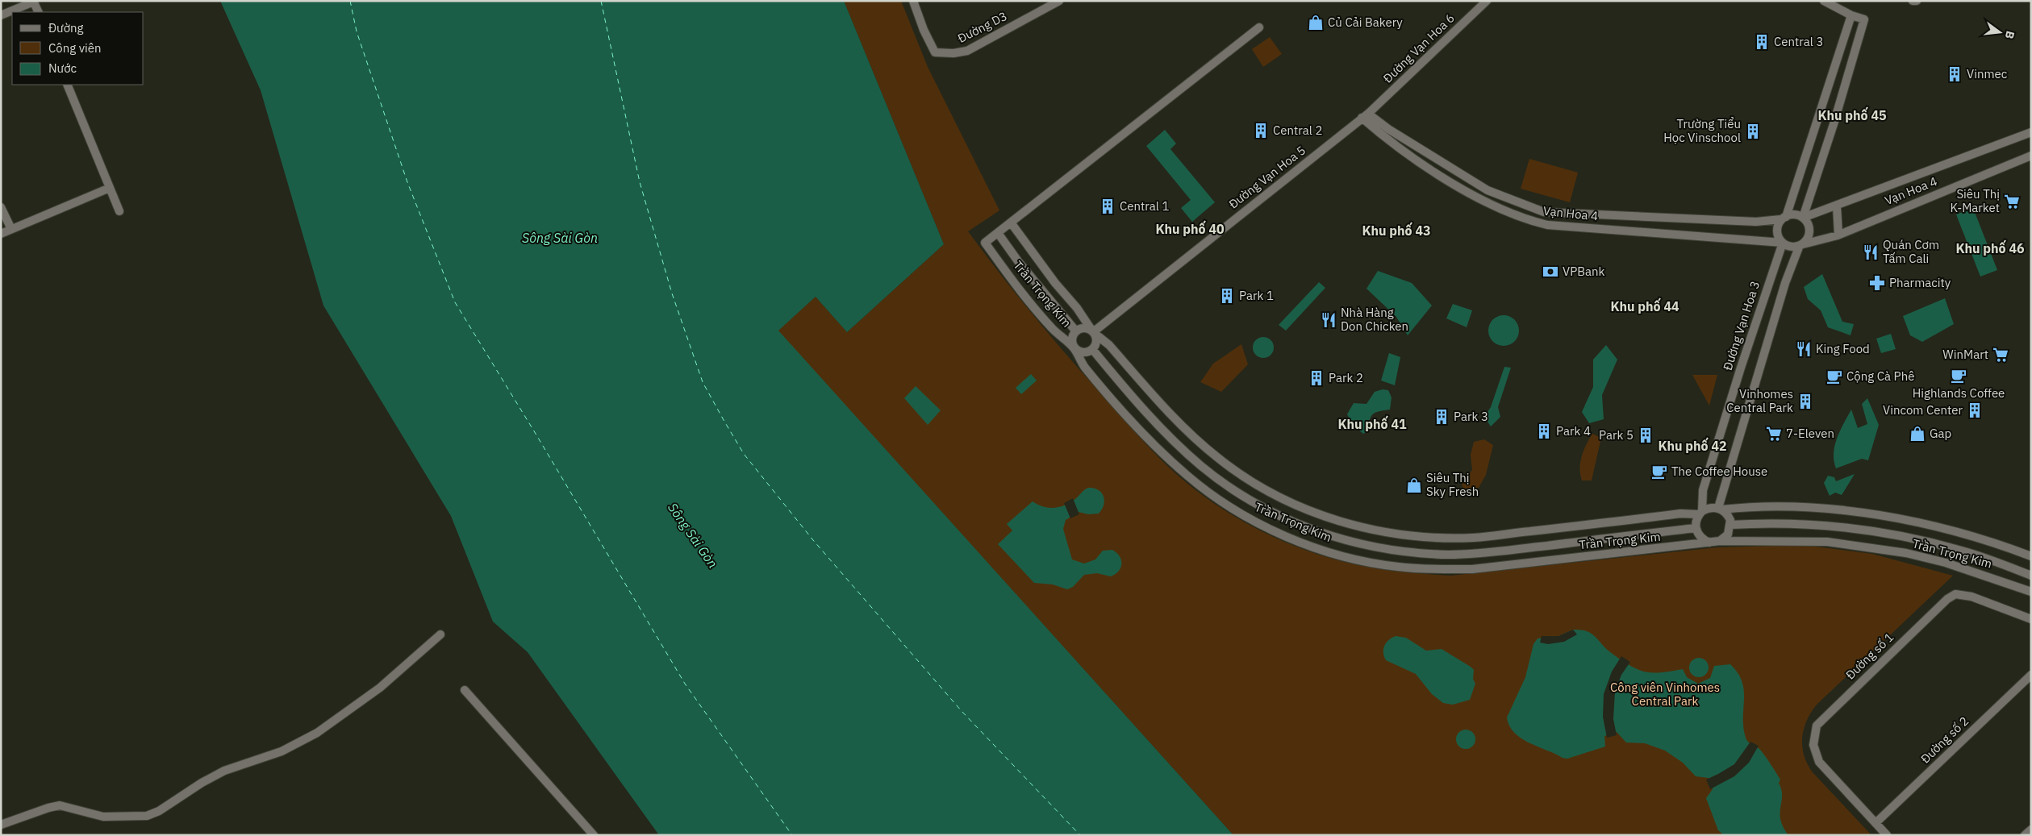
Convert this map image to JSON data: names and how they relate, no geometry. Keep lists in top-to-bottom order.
{
  "streets": {
    "street": [
      "Đường D3",
      "Đường Vạn Hoa 6",
      "Đường Vạn Hoa 5",
      "Vạn Hoa 4",
      "Trần Trọng Kim",
      "Đường Vạn Hoa 3",
      "Đường số 1",
      "Đường số 2"
    ]
  },
  "crossings": [
    ["Đường Vạn Hoa 6", "Đường Vạn Hoa 5"],
    ["Đường Vạn Hoa 6", "Vạn Hoa 4"],
    ["Đường Vạn Hoa 5", "Vạn Hoa 4"],
    ["Đường Vạn Hoa 5", "Trần Trọng Kim"],
    ["Vạn Hoa 4", "Đường Vạn Hoa 3"],
    ["Trần Trọng Kim", "Đường Vạn Hoa 3"],
    ["Đường số 1", "Đường số 2"]
  ],
  "districts": [
    "Khu phố 45",
    "Khu phố 40",
    "Khu phố 43",
    "Khu phố 46",
    "Khu phố 44",
    "Khu phố 41",
    "Khu phố 42"
  ],
  "water": ["Sông Sài Gòn"],
  "parks": ["Công viên Vinhomes Central Park"],
  "places": {
    "shop": ["Củ Cải Bakery", "Gap", "Siêu Thị Sky Fresh"],
    "building": [
      "Central 3",
      "Vinmec",
      "Central 2",
      "Trường Tiểu Học Vinschool",
      "Central 1",
      "Park 1",
      "Park 2",
      "Vinhomes Central Park",
      "Vincom Center",
      "Park 3",
      "Park 4",
      "Park 5"
    ],
    "supermarket": ["Siêu Thị K-Market", "WinMart", "7-Eleven"],
    "restaurant": ["Quán Cơm Tấm Cali", "Nhà Hàng Don Chicken", "King Food"],
    "bank": ["VPBank"],
    "pharmacy": ["Pharmacity"],
    "cafe": ["Highlands Coffee", "Cộng Cà Phê", "The Coffee House"]
  },
  "legend": ["Đường", "Công viên", "Nước"],
  "north": "right"
}
